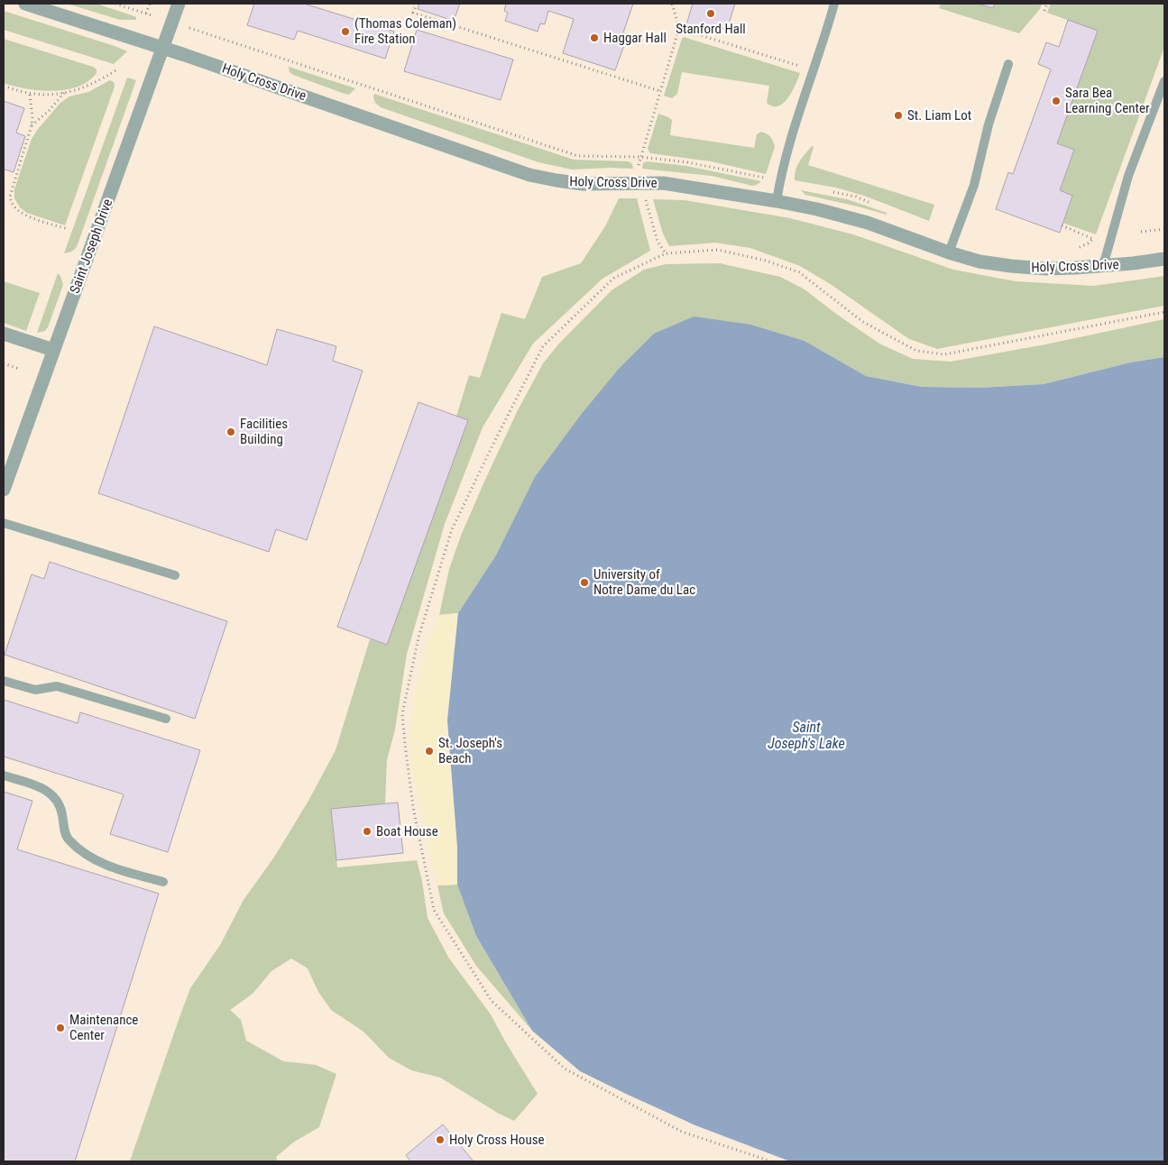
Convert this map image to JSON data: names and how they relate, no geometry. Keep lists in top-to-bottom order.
{
  "streets": {
    "street": ["Holy Cross Drive", "Saint Joseph Drive"]
  },
  "crossings": [
    ["Holy Cross Drive", "Saint Joseph Drive"]
  ],
  "water": ["Saint Joseph's Lake"],
  "places": [
    "Stanford Hall",
    "(Thomas Coleman) Fire Station",
    "Haggar Hall",
    "Sara Bea Learning Center",
    "St. Liam Lot",
    "Facilities Building",
    "University of Notre Dame du Lac",
    "St. Joseph's Beach",
    "Boat House",
    "Maintenance Center",
    "Holy Cross House"
  ]
}
